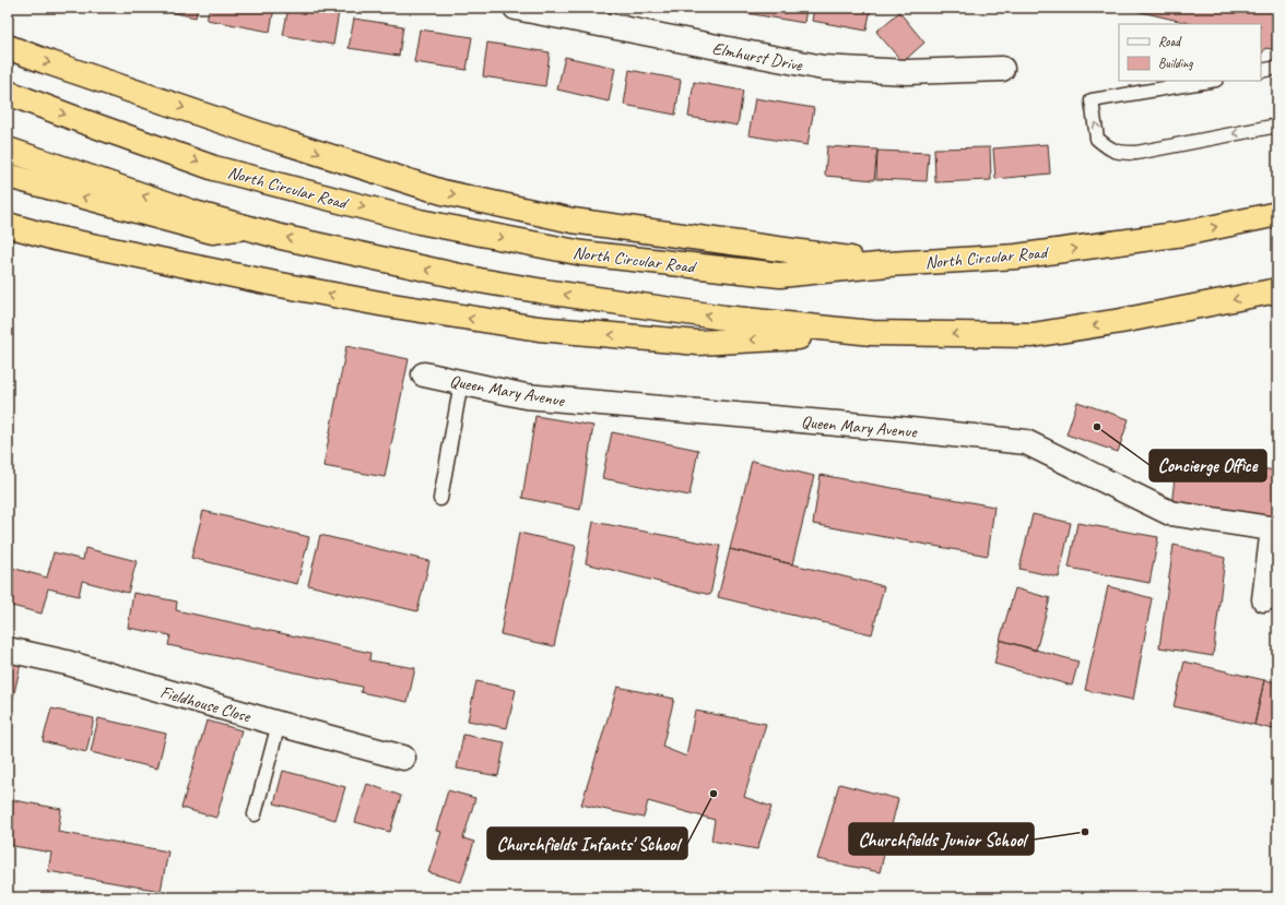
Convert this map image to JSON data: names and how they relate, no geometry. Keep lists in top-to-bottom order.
{
  "streets": {
    "highway": ["North Circular Road"],
    "street": ["Elmhurst Drive", "Queen Mary Avenue", "Fieldhouse Close"]
  },
  "places": ["Concierge Office", "Churchfields Infants' School", "Churchfields Junior School"],
  "legend": ["Road", "Building"]
}
